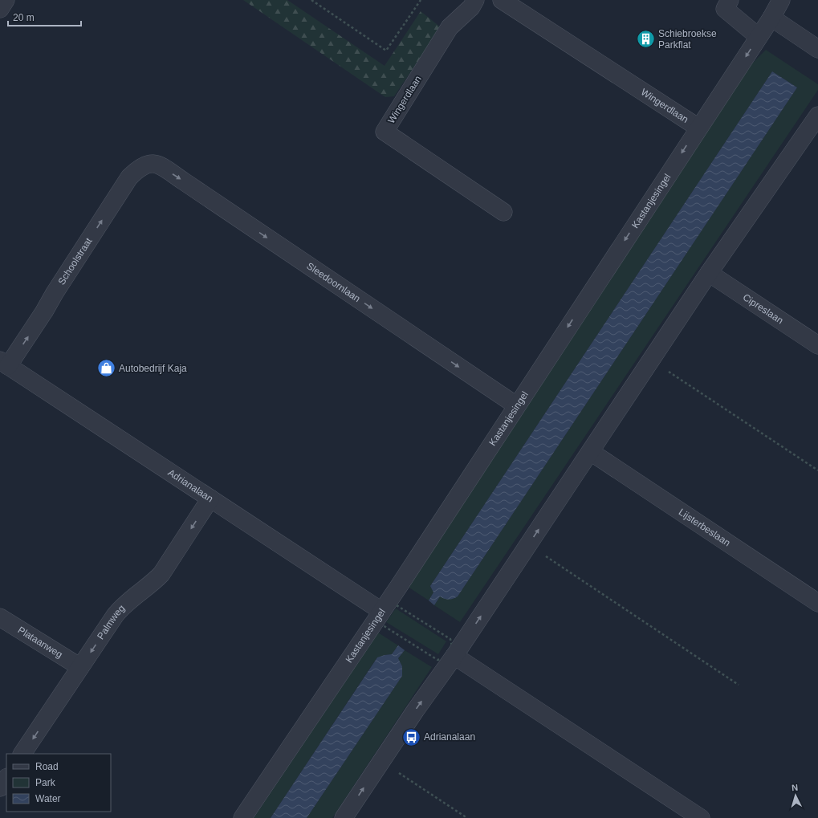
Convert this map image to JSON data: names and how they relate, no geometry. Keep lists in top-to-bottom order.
{
  "streets": {
    "street": [
      "Wingerdlaan",
      "Kastanjesingel",
      "Schoolstraat",
      "Sleedoornlaan",
      "Cipreslaan",
      "Adrianalaan",
      "Lijsterbeslaan",
      "Palmweg",
      "Plataanweg"
    ]
  },
  "crossings": [
    ["Wingerdlaan", "Kastanjesingel"],
    ["Kastanjesingel", "Sleedoornlaan"],
    ["Kastanjesingel", "Adrianalaan"],
    ["Schoolstraat", "Sleedoornlaan"],
    ["Schoolstraat", "Adrianalaan"],
    ["Adrianalaan", "Palmweg"],
    ["Palmweg", "Plataanweg"]
  ],
  "one_way": ["Schoolstraat", "Sleedoornlaan", "Palmweg"],
  "places": {
    "building": ["Schiebroekse Parkflat"],
    "shop": ["Autobedrijf Kaja"],
    "bus stop": ["Adrianalaan"]
  },
  "legend": ["Road", "Park", "Water"],
  "scale_bar": "20 m",
  "north": "top"
}
